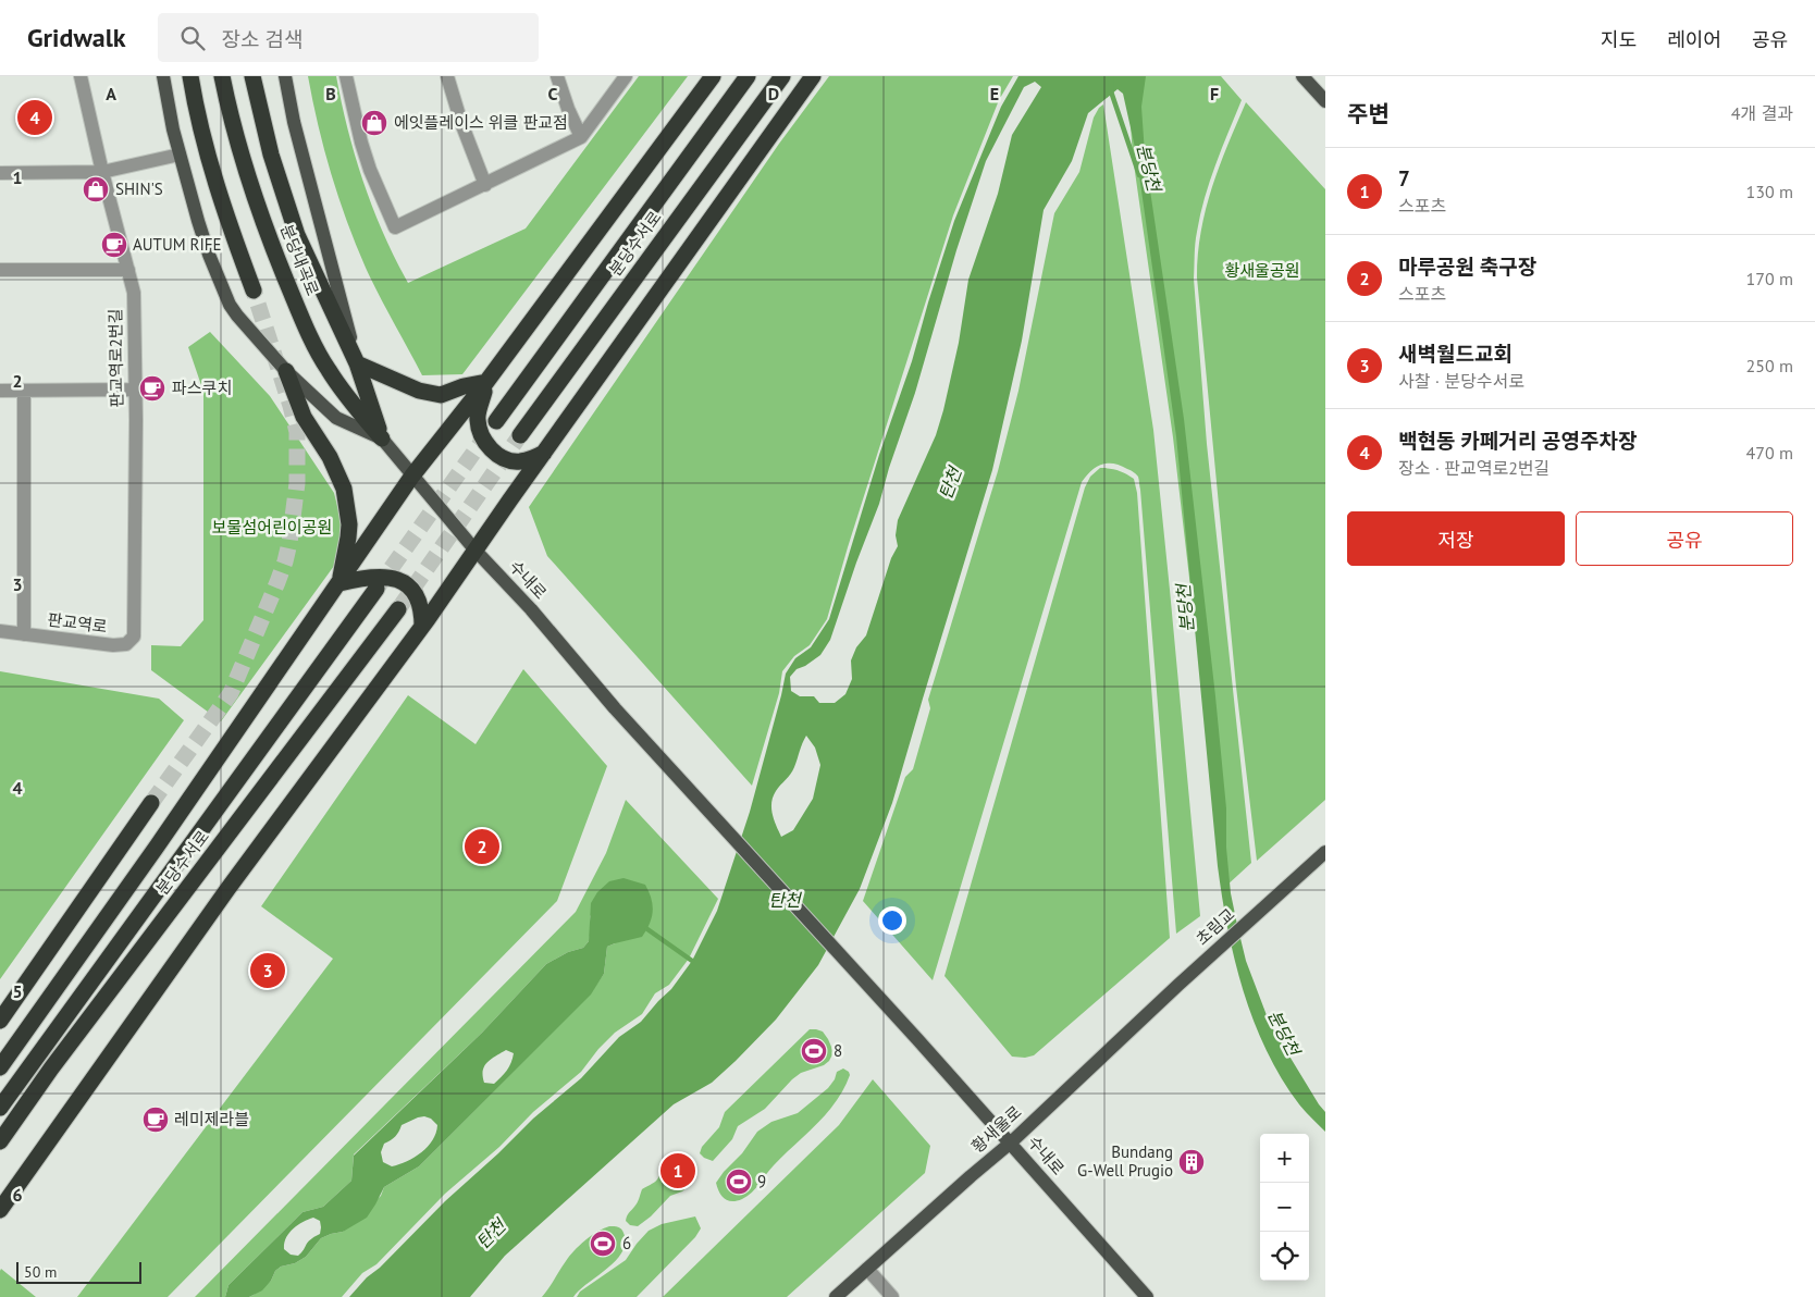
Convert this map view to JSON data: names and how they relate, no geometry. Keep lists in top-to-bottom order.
{
  "streets": {
    "highway": ["분당수서로", "분당내곡로"],
    "main road": ["수내로", "초림교", "황새울로"],
    "street": ["판교역로2번길", "판교역로"]
  },
  "crossings": [
    ["분당내곡로", "수내로"],
    ["판교역로2번길", "판교역로"],
    ["수내로", "황새울로"],
    ["초림교", "황새울로"]
  ],
  "water": ["분당천", "탄천"],
  "parks": ["황새울공원", "보물섬어린이공원"],
  "places": {
    "shop": ["에잇플레이스 위클 판교점", "SHIN'S"],
    "cafe": ["AUTUM RIFE", "파스쿠치", "레미제라블"],
    "sports": ["8", "9", "6"],
    "building": ["Bundang G-Well Prugio"]
  },
  "scale_bar": "50 m",
  "page": {
    "header": "Gridwalk",
    "search": "장소 검색",
    "nav": ["지도", "레이어", "공유"],
    "heading": ["주변", "4개 결과"],
    "pins": [
      "4",
      "2",
      "3",
      "1"
    ],
    "list": [
      {
        "mark": "1",
        "name": "7",
        "note": "스포츠",
        "value": "130 m"
      },
      {
        "mark": "2",
        "name": "마루공원 축구장",
        "note": "스포츠",
        "value": "170 m"
      },
      {
        "mark": "3",
        "name": "새벽월드교회",
        "note": "사찰 · 분당수서로",
        "value": "250 m"
      },
      {
        "mark": "4",
        "name": "백현동 카페거리 공영주차장",
        "note": "장소 · 판교역로2번길",
        "value": "470 m"
      }
    ],
    "buttons": ["저장", "공유"],
    "map_buttons": ["+", "−"],
    "scale": "50 m"
  },
  "grid": {
    "columns": [
      "A",
      "B",
      "C",
      "D",
      "E",
      "F"
    ],
    "rows": [
      "1",
      "2",
      "3",
      "4",
      "5",
      "6"
    ]
  }
}
